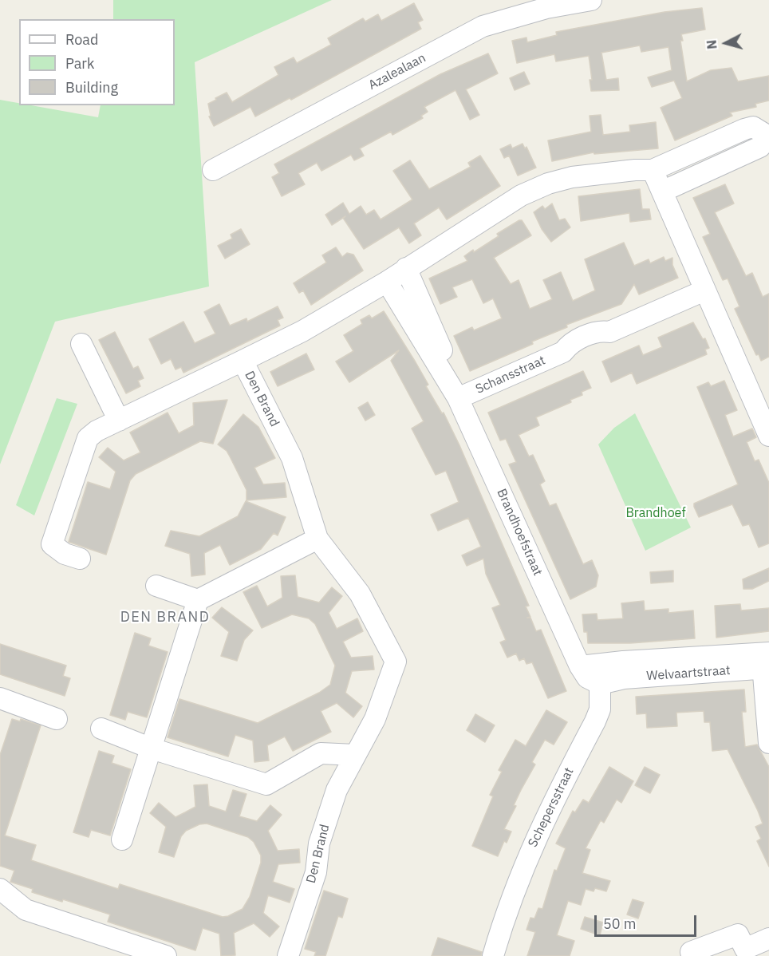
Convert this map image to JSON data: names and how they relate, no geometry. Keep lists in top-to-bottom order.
{
  "streets": {
    "street": [
      "Azalealaan",
      "Schansstraat",
      "Den Brand",
      "Brandhoefstraat",
      "Welvaartstraat",
      "Schepersstraat"
    ]
  },
  "crossings": [
    ["Schansstraat", "Brandhoefstraat"],
    ["Brandhoefstraat", "Welvaartstraat"],
    ["Brandhoefstraat", "Schepersstraat"]
  ],
  "districts": ["DEN BRAND"],
  "parks": ["Brandhoef"],
  "legend": ["Road", "Park", "Building"],
  "scale_bar": "50 m",
  "north": "left"
}
